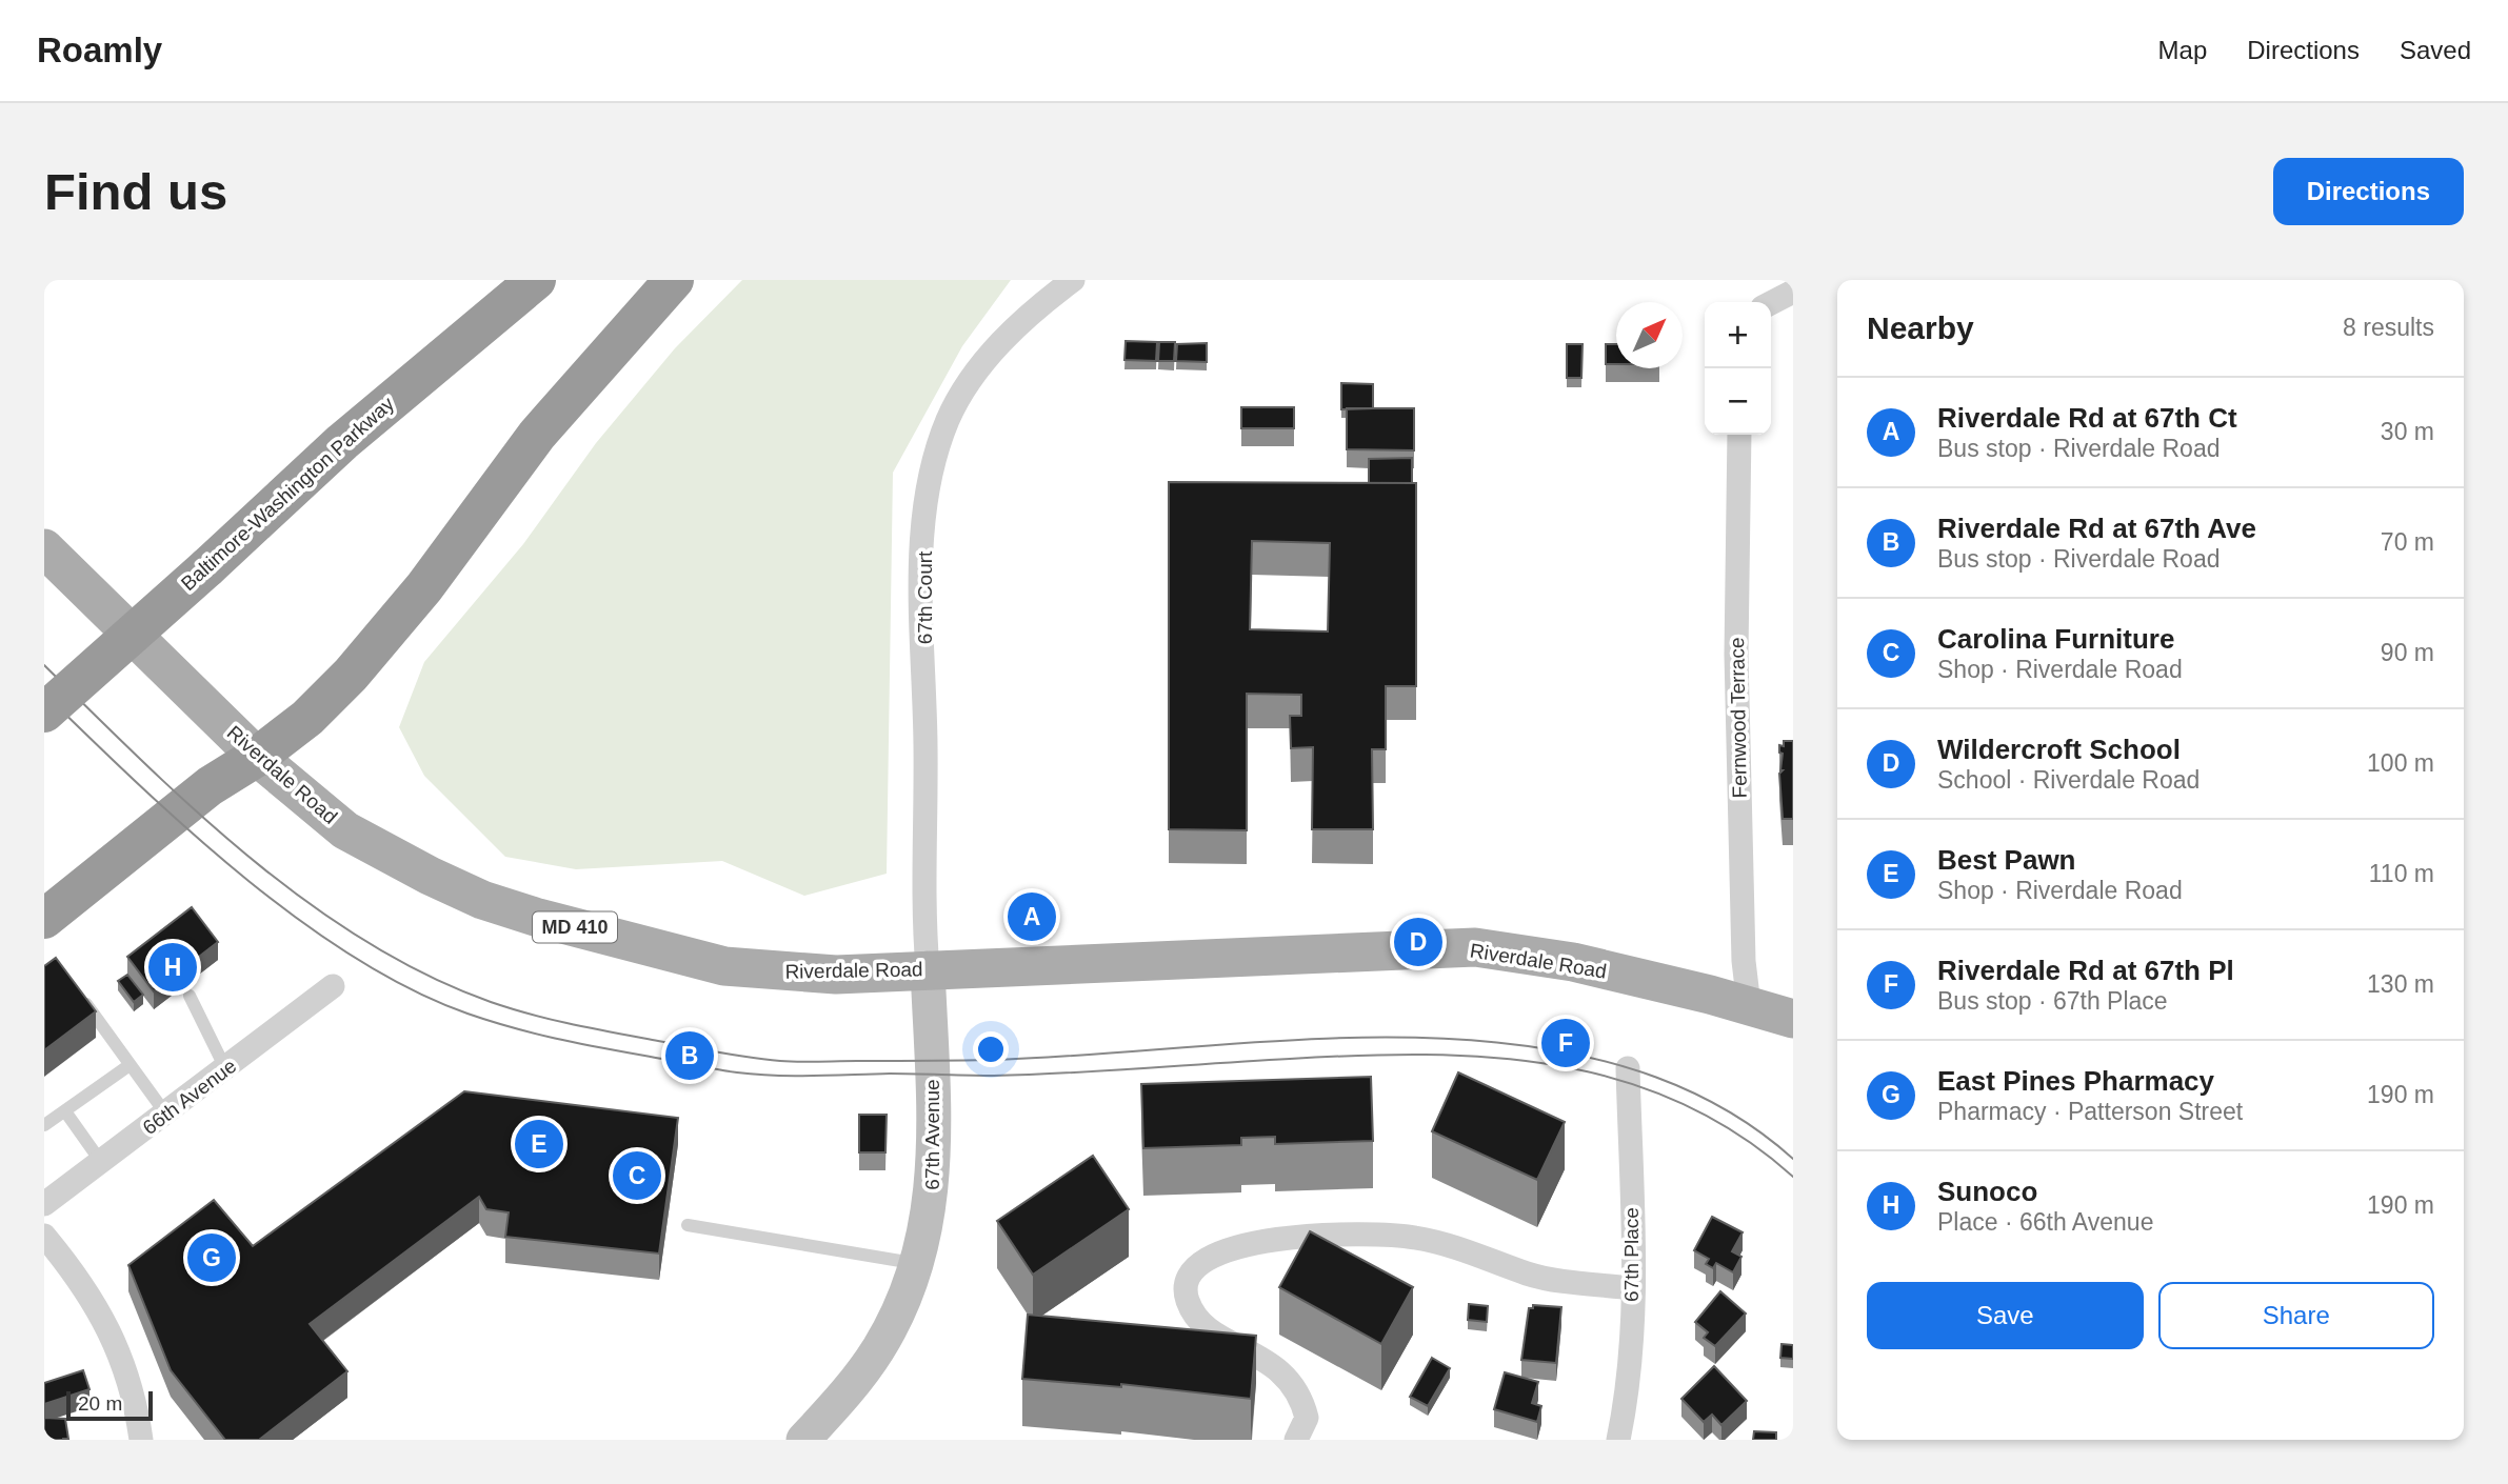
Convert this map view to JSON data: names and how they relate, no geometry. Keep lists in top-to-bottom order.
{
  "streets": {
    "highway": ["Baltimore-Washington Parkway"],
    "main road": ["Riverdale Road", "MD 410"],
    "street": [
      "67th Court",
      "Fernwood Terrace",
      "66th Avenue",
      "67th Avenue",
      "67th Place"
    ]
  },
  "crossings": [
    ["67th Court", "Riverdale Road"],
    ["67th Court", "67th Avenue"],
    ["Fernwood Terrace", "Riverdale Road"],
    ["Riverdale Road", "67th Avenue"]
  ],
  "scale_bar": "20 m",
  "north": "top right",
  "page": {
    "header": "Roamly",
    "nav": ["Map", "Directions", "Saved"],
    "buttons": [
      "Directions",
      ["Save", "Share"]
    ],
    "title": "Find us",
    "heading": ["Nearby", "8 results"],
    "map_buttons": ["+", "−"],
    "list": [
      {
        "mark": "A",
        "name": "Riverdale Rd at 67th Ct",
        "note": "Bus stop · Riverdale Road",
        "value": "30 m"
      },
      {
        "mark": "B",
        "name": "Riverdale Rd at 67th Ave",
        "note": "Bus stop · Riverdale Road",
        "value": "70 m"
      },
      {
        "mark": "C",
        "name": "Carolina Furniture",
        "note": "Shop · Riverdale Road",
        "value": "90 m"
      },
      {
        "mark": "D",
        "name": "Wildercroft School",
        "note": "School · Riverdale Road",
        "value": "100 m"
      },
      {
        "mark": "E",
        "name": "Best Pawn",
        "note": "Shop · Riverdale Road",
        "value": "110 m"
      },
      {
        "mark": "F",
        "name": "Riverdale Rd at 67th Pl",
        "note": "Bus stop · 67th Place",
        "value": "130 m"
      },
      {
        "mark": "G",
        "name": "East Pines Pharmacy",
        "note": "Pharmacy · Patterson Street",
        "value": "190 m"
      },
      {
        "mark": "H",
        "name": "Sunoco",
        "note": "Place · 66th Avenue",
        "value": "190 m"
      }
    ],
    "pins": [
      "A",
      "D",
      "H",
      "F",
      "B",
      "E",
      "C",
      "G"
    ],
    "scale": "20 m"
  }
}
